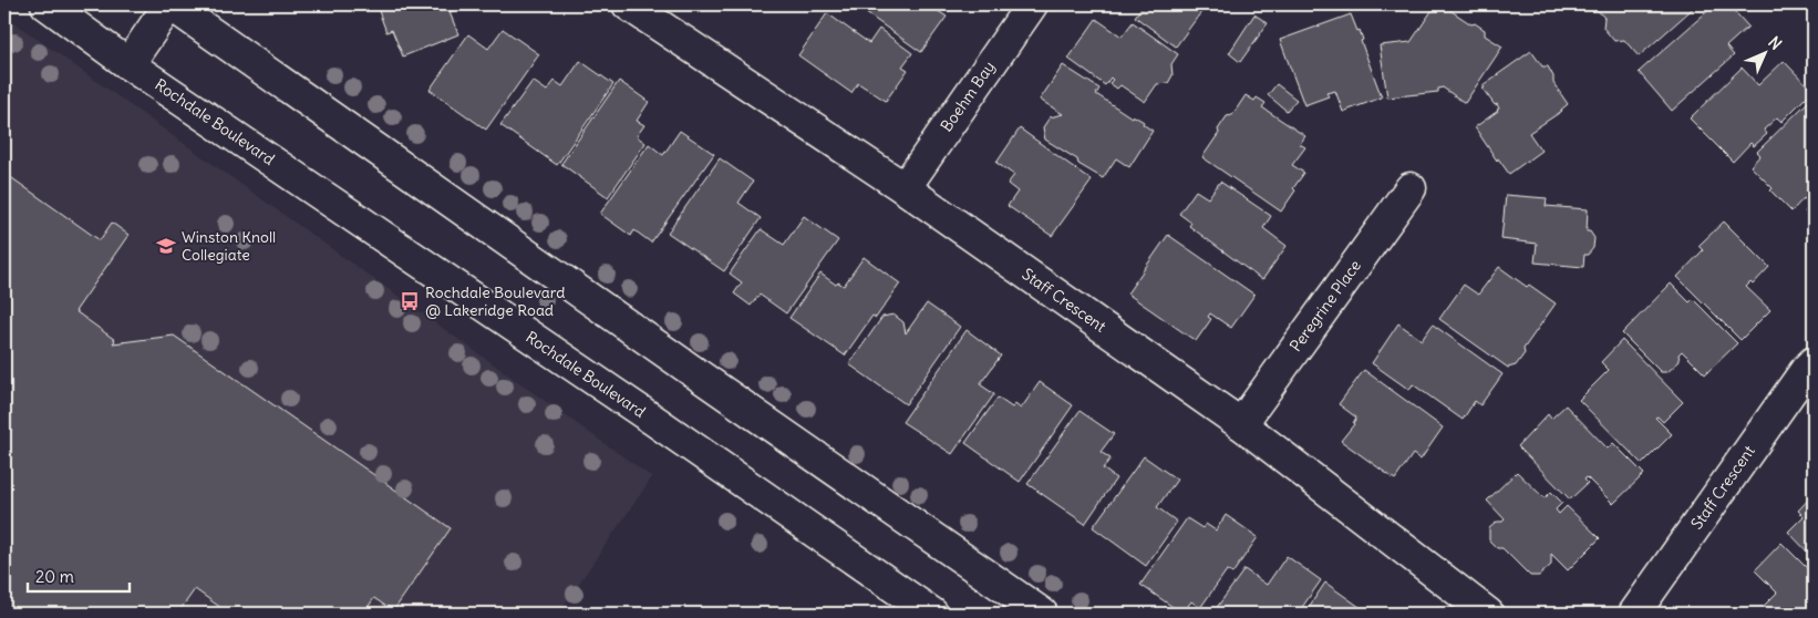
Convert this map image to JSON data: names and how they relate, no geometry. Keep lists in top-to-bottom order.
{
  "streets": {
    "main road": [
      "Boehm Bay",
      "Rochdale Boulevard",
      "Staff Crescent",
      "Peregrine Place"
    ]
  },
  "crossings": [
    ["Boehm Bay", "Staff Crescent"],
    ["Staff Crescent", "Peregrine Place"]
  ],
  "places": {
    "school or university": ["Winston Knoll Collegiate"],
    "bus stop": ["Rochdale Boulevard @ Lakeridge Road"]
  },
  "scale_bar": "20 m",
  "north": "top right"
}
